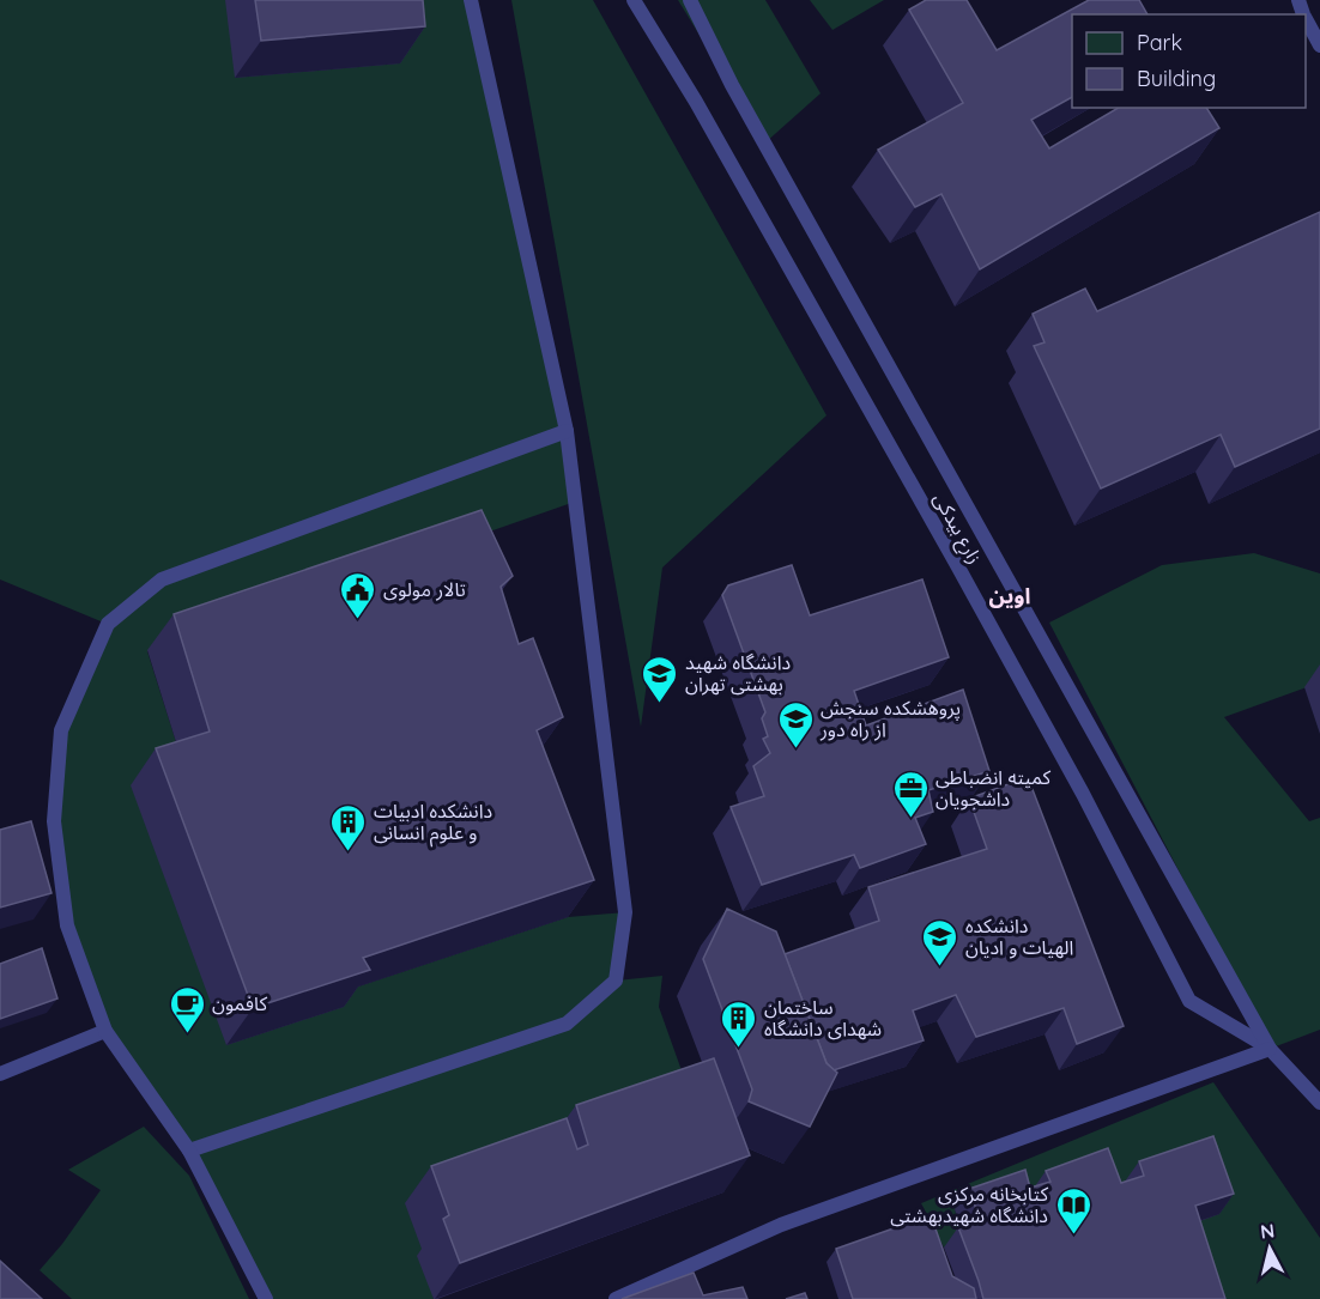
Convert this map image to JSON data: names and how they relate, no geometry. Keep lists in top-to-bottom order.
{
  "streets": {
    "lane": ["زارع بیدکی"]
  },
  "districts": ["اوین"],
  "places": {
    "public building": ["تالار مولوی"],
    "school or university": ["دانشگاه شهید بهشتی تهران", "پروهشکده سنجش از راه دور", "دانشکده الهیات و ادیان"],
    "office": ["کمیته انضباطی داشجویان"],
    "building": ["دانشکده ادبیات و علوم انسانی", "ساختمان شهدای دانشگاه"],
    "cafe": ["کافمون"],
    "library": ["کتابخانه مرکزی دانشگاه شهیدبهشتی"]
  },
  "legend": ["Park", "Building"],
  "north": "top"
}
